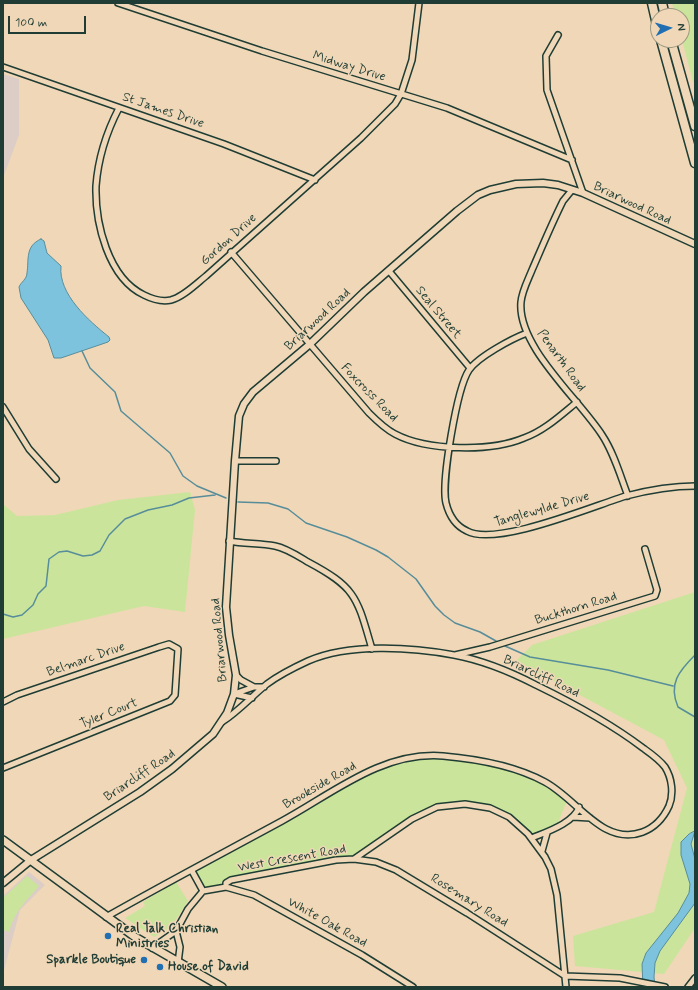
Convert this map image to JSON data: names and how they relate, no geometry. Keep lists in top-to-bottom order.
{
  "streets": {
    "street": [
      "Midway Drive",
      "St James Drive",
      "Briarwood Road",
      "Gordon Drive",
      "Seal Street",
      "Penarth Road",
      "Foxcross Road",
      "Tanglewylde Drive",
      "Buckthorn Road",
      "Belmarc Drive",
      "Briarcliff Road",
      "Tyler Court",
      "Brookside Road",
      "West Crescent Road",
      "Rosemary Road",
      "White Oak Road"
    ]
  },
  "crossings": [
    ["Midway Drive", "Gordon Drive"],
    ["St James Drive", "Gordon Drive"],
    ["Briarwood Road", "Seal Street"],
    ["Briarwood Road", "Penarth Road"],
    ["Briarwood Road", "Foxcross Road"],
    ["Briarwood Road", "Briarcliff Road"],
    ["Gordon Drive", "Foxcross Road"],
    ["Seal Street", "Tanglewylde Drive"],
    ["Penarth Road", "Foxcross Road"],
    ["Penarth Road", "Tanglewylde Drive"],
    ["Foxcross Road", "Tanglewylde Drive"],
    ["Buckthorn Road", "Briarcliff Road"],
    ["Belmarc Drive", "Tyler Court"],
    ["Briarcliff Road", "Brookside Road"],
    ["West Crescent Road", "Rosemary Road"],
    ["West Crescent Road", "White Oak Road"]
  ],
  "places": ["Real Talk Christian Ministries", "Sparkle Boutique", "House of David"],
  "scale_bar": "100 m",
  "north": "right"
}
